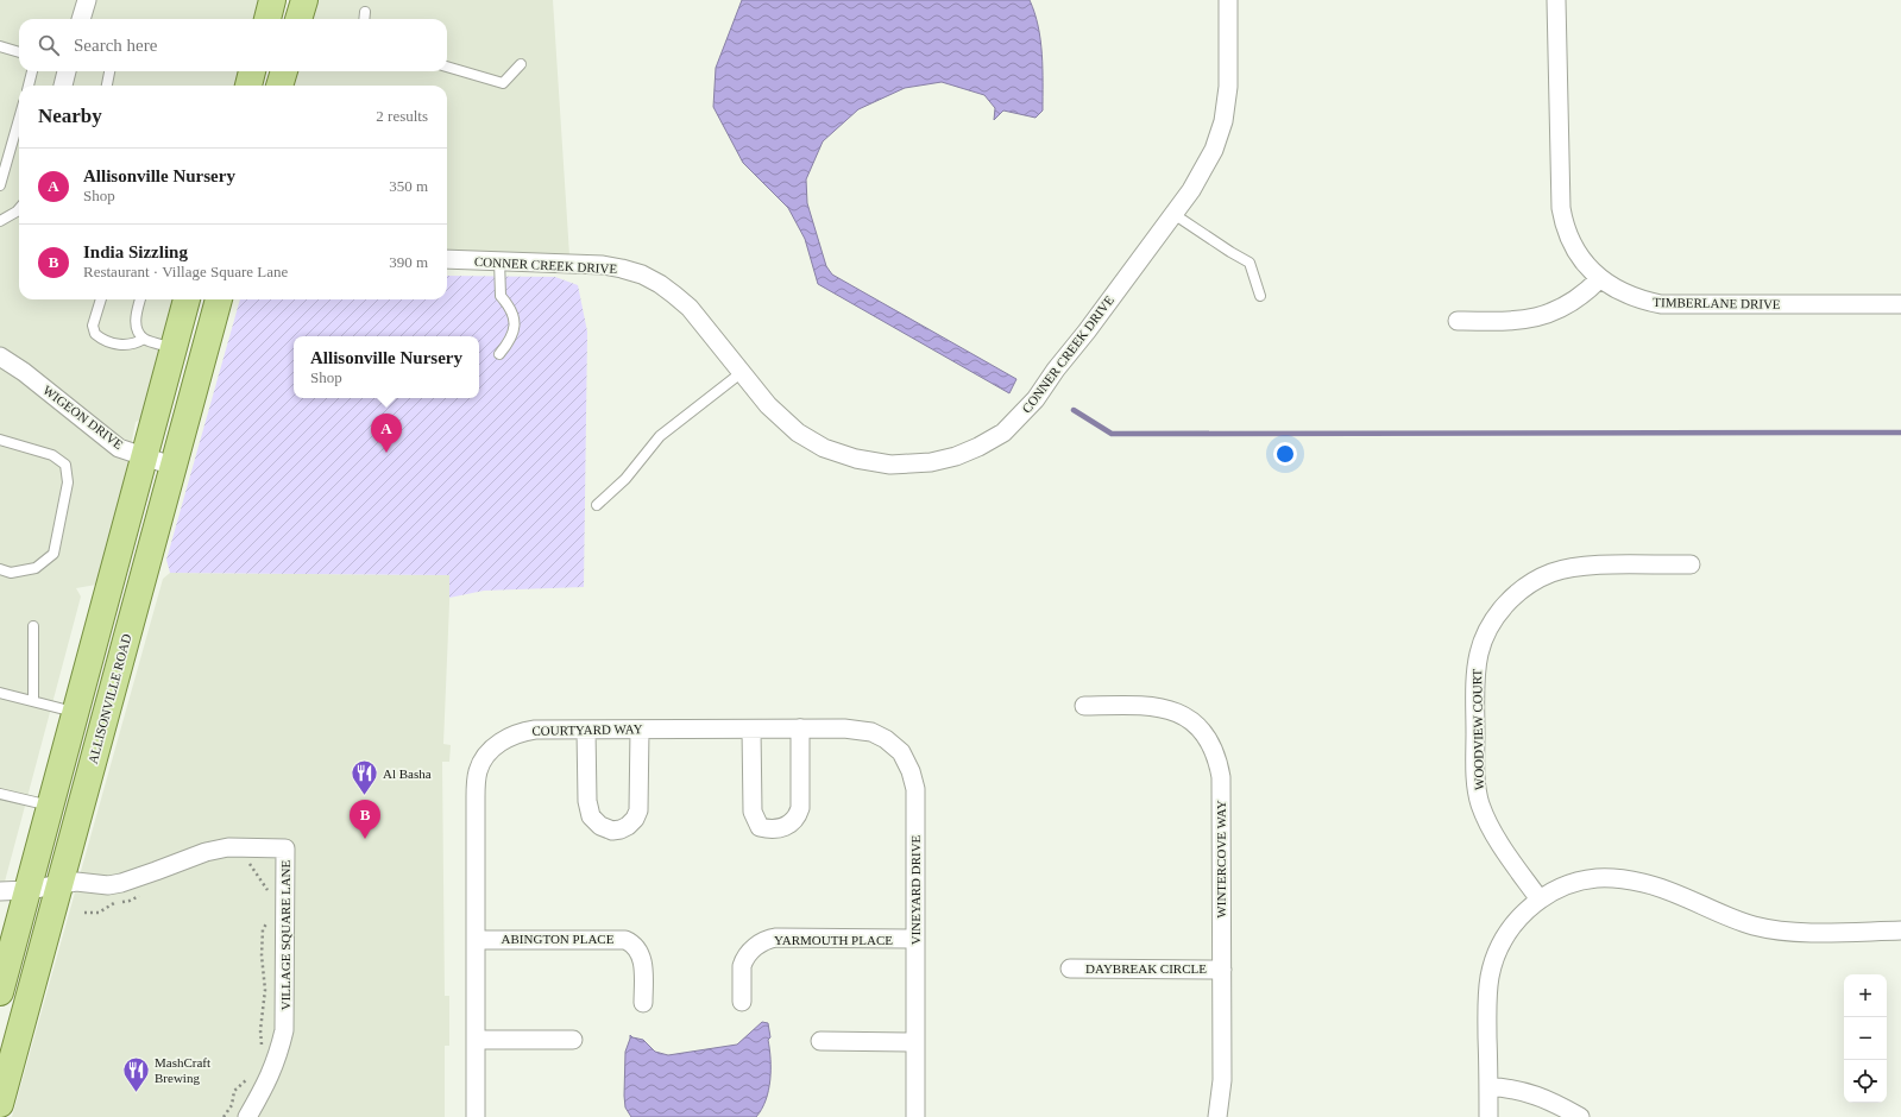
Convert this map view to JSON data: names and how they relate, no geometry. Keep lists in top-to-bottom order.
{
  "streets": {
    "main road": ["ALLISONVILLE ROAD"],
    "street": [
      "CONNER CREEK DRIVE",
      "TIMBERLANE DRIVE",
      "WIGEON DRIVE",
      "COURTYARD WAY",
      "WOODVIEW COURT",
      "WINTERCOVE WAY",
      "VINEYARD DRIVE",
      "VILLAGE SQUARE LANE",
      "ABINGTON PLACE",
      "YARMOUTH PLACE",
      "DAYBREAK CIRCLE"
    ]
  },
  "crossings": [
    ["WIGEON DRIVE", "ALLISONVILLE ROAD"],
    ["ALLISONVILLE ROAD", "VILLAGE SQUARE LANE"],
    ["COURTYARD WAY", "VINEYARD DRIVE"],
    ["COURTYARD WAY", "ABINGTON PLACE"],
    ["WINTERCOVE WAY", "DAYBREAK CIRCLE"],
    ["VINEYARD DRIVE", "YARMOUTH PLACE"]
  ],
  "places": {
    "restaurant": ["Al Basha", "MashCraft Brewing"]
  },
  "page": {
    "search": "Search here",
    "heading": ["Nearby", "2 results"],
    "list": [
      {
        "mark": "A",
        "name": "Allisonville Nursery",
        "note": "Shop",
        "value": "350 m"
      },
      {
        "mark": "B",
        "name": "India Sizzling",
        "note": "Restaurant · Village Square Lane",
        "value": "390 m"
      }
    ],
    "popup": ["Allisonville Nursery", "Shop"],
    "pins": ["A", "B"],
    "map_buttons": ["+", "−"]
  }
}
